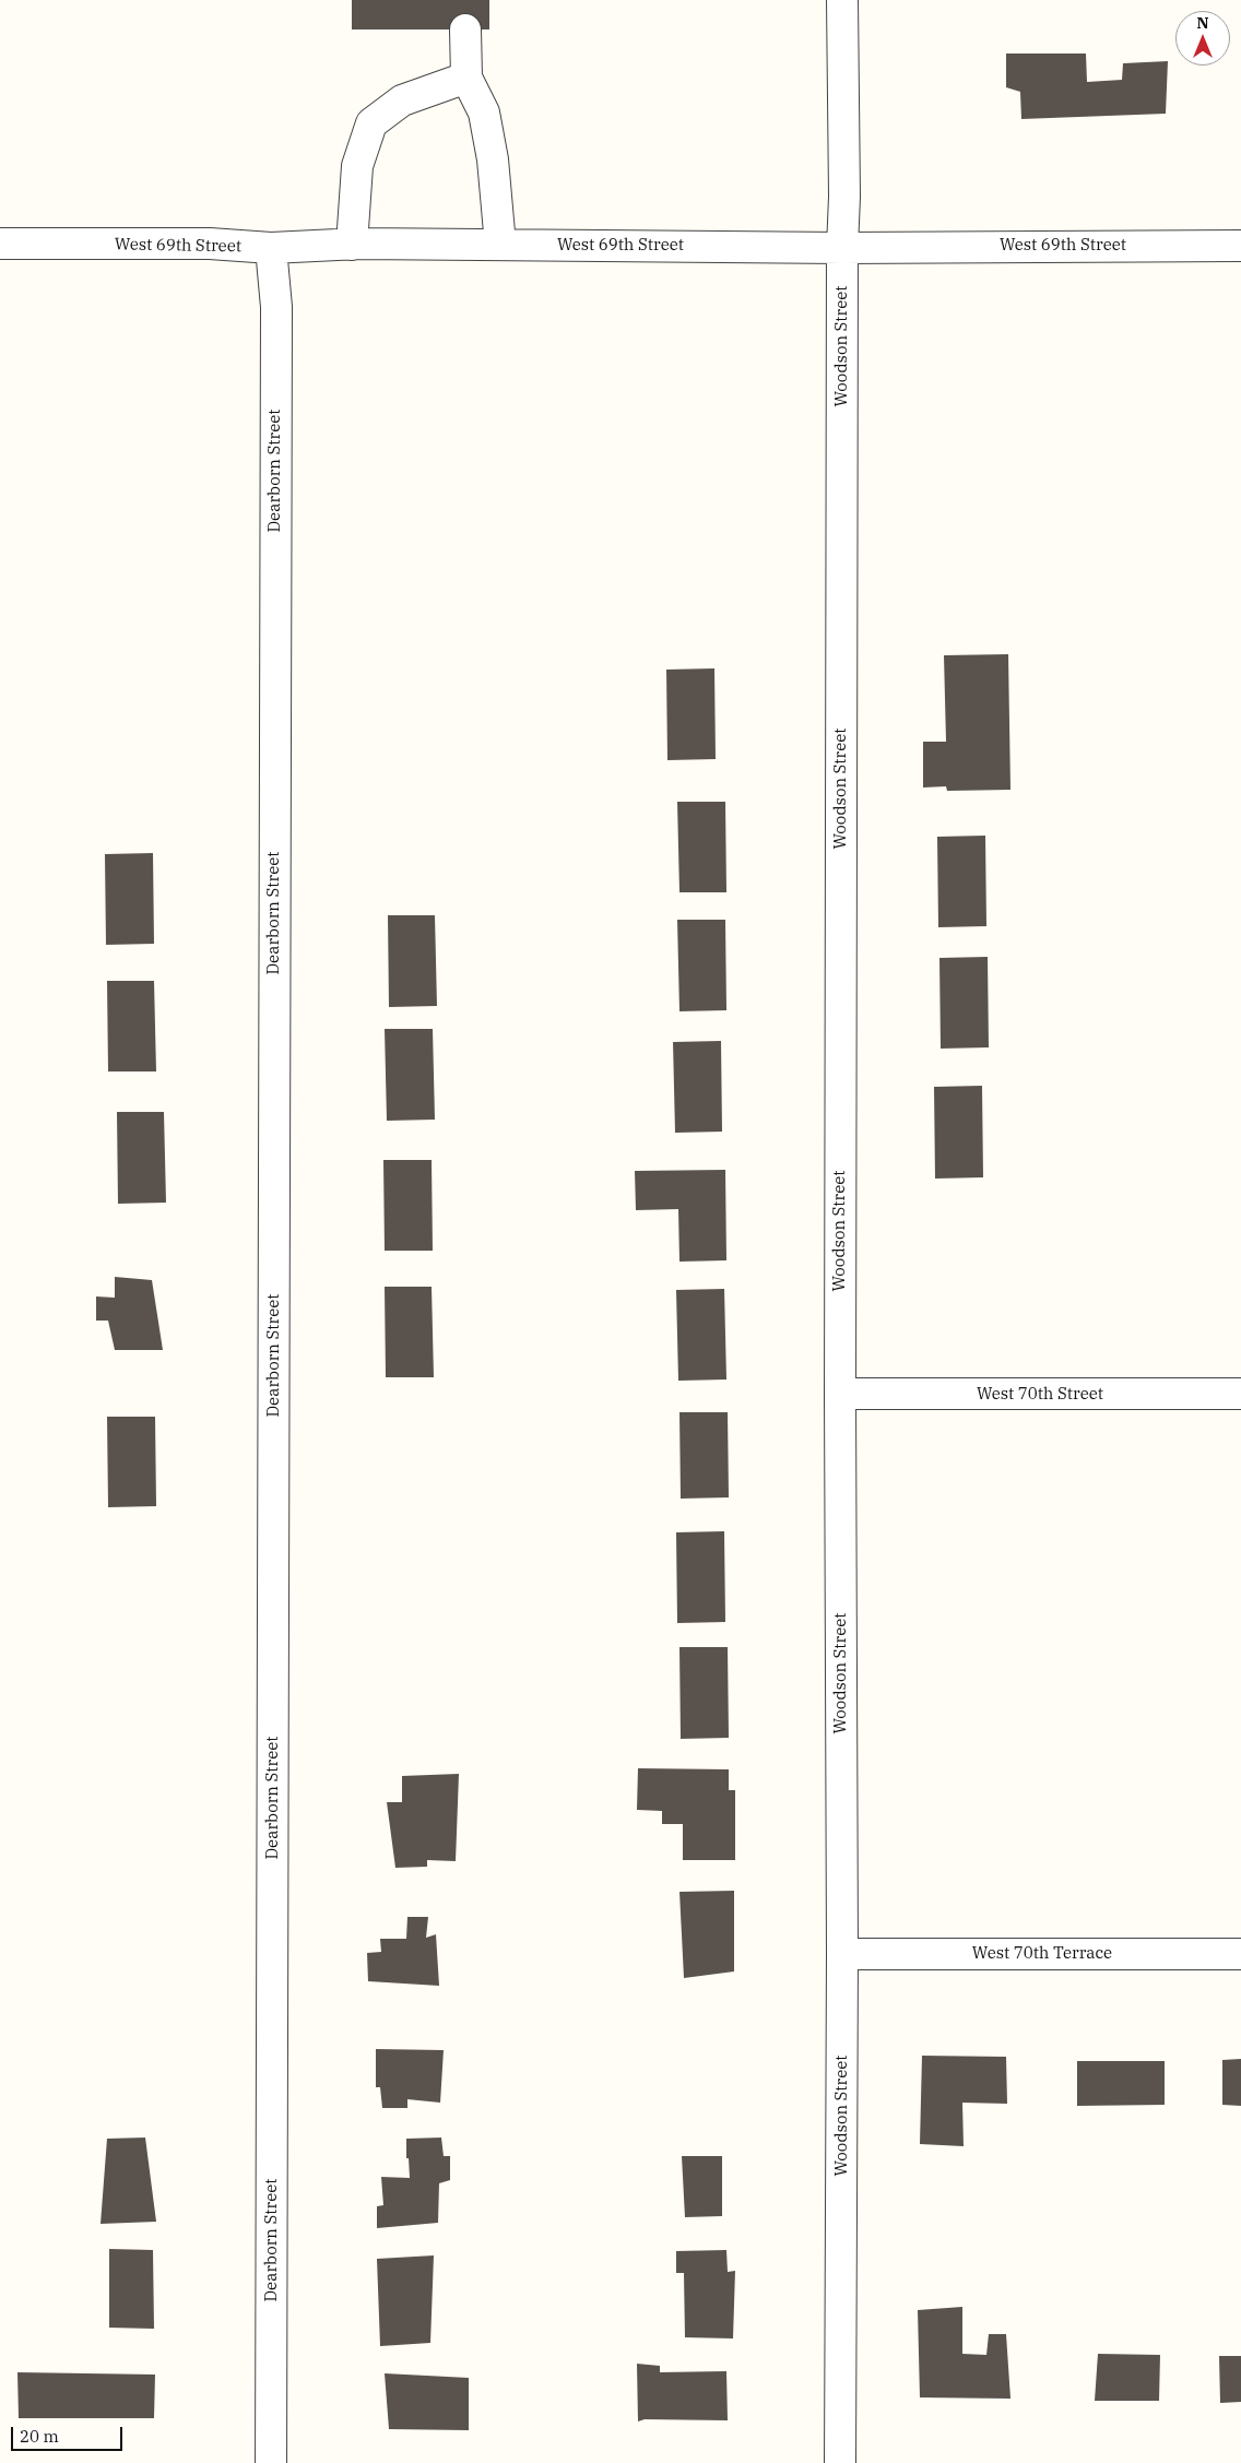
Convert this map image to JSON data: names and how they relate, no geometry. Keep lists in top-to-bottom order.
{
  "streets": {
    "street": [
      "West 69th Street",
      "Woodson Street",
      "Dearborn Street",
      "West 70th Street",
      "West 70th Terrace"
    ]
  },
  "crossings": [
    ["West 69th Street", "Woodson Street"],
    ["West 69th Street", "Dearborn Street"],
    ["Woodson Street", "West 70th Street"],
    ["Woodson Street", "West 70th Terrace"]
  ],
  "scale_bar": "20 m",
  "north": "top"
}
